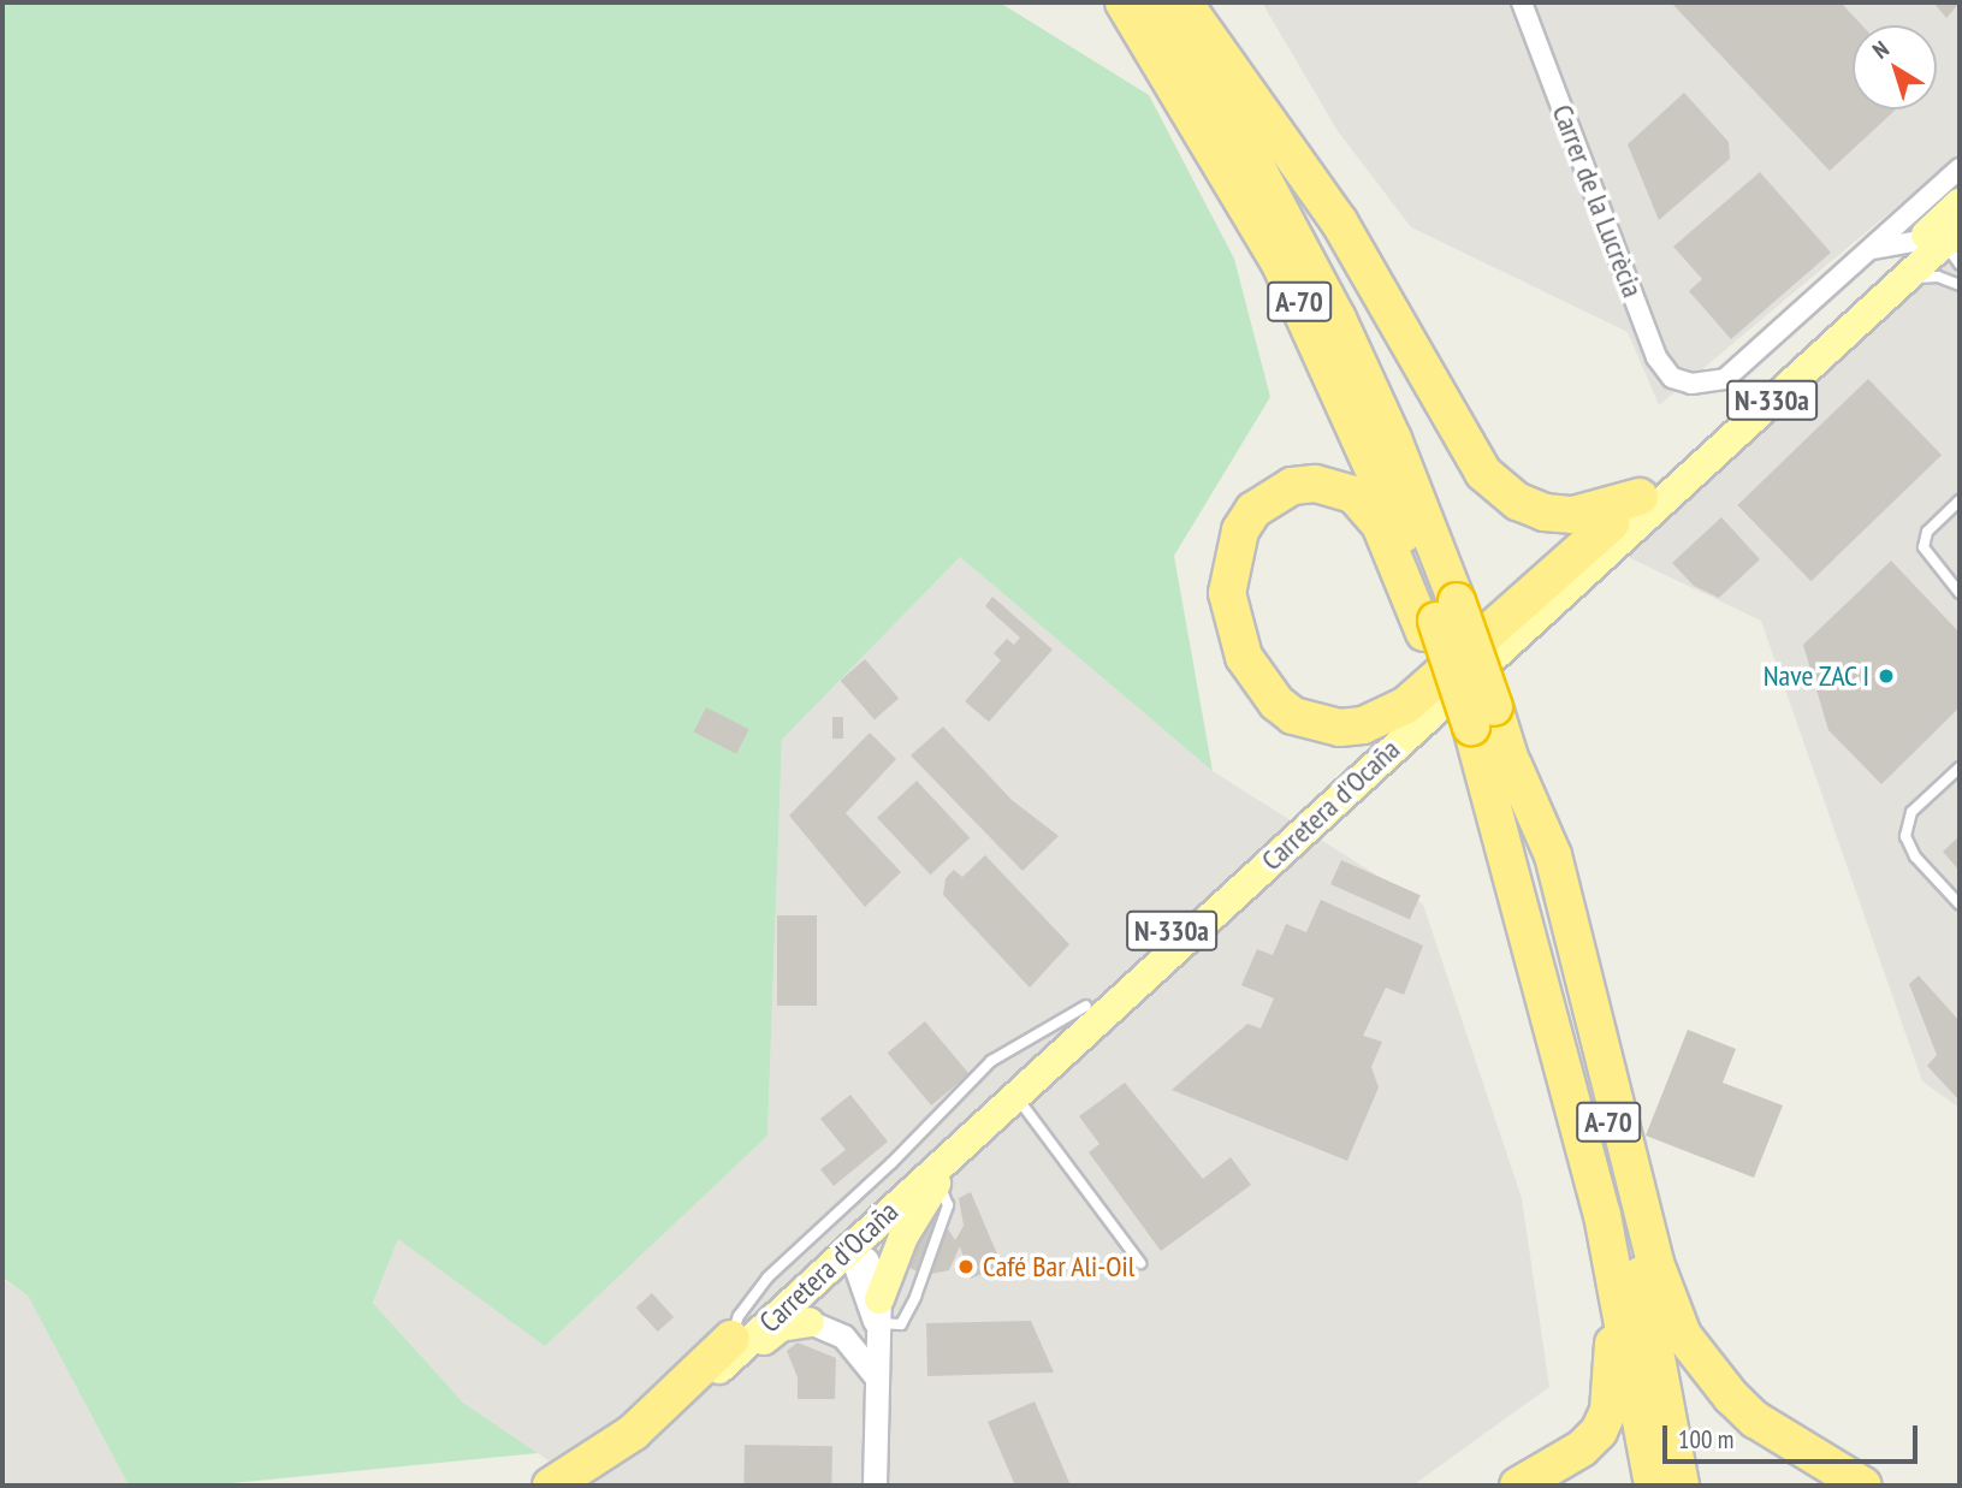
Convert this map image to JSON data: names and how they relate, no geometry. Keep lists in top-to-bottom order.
{
  "streets": {
    "highway": ["A-70"],
    "main road": ["N-330a", "Carretera d'Ocaña"],
    "street": ["Carrer de la Lucrècia"]
  },
  "places": ["Nave ZAC I", "Café Bar Ali-Oil"],
  "scale_bar": "100 m",
  "north": "top left"
}
